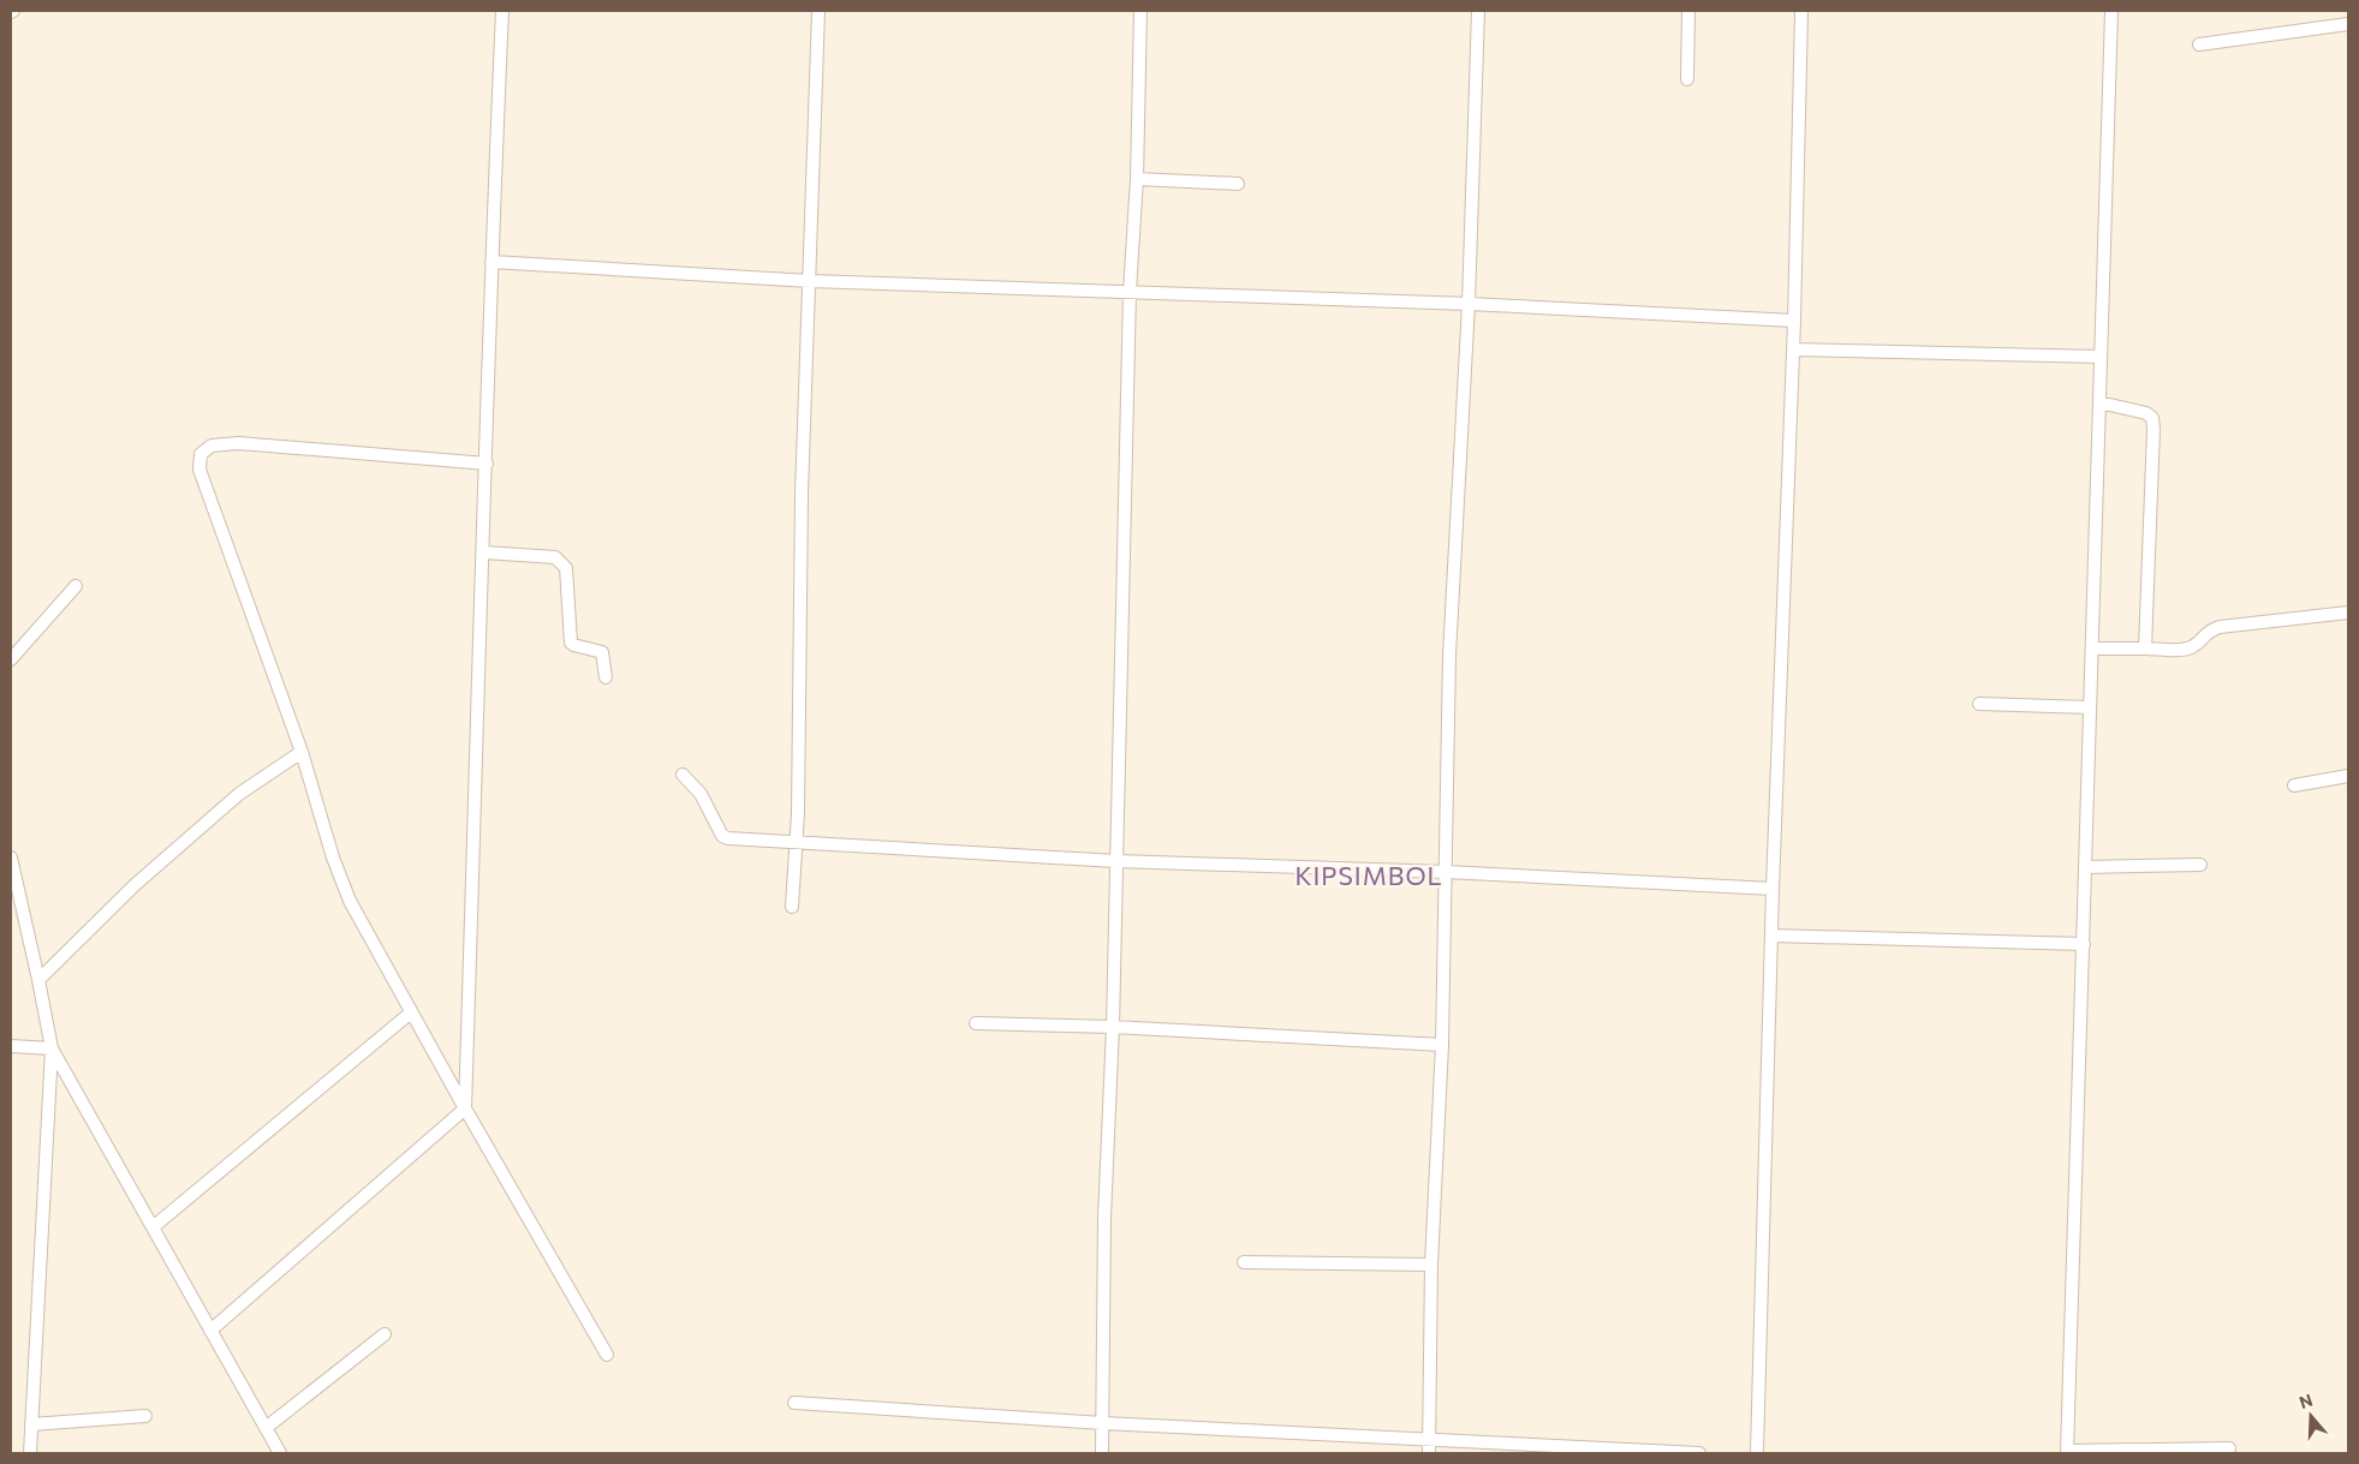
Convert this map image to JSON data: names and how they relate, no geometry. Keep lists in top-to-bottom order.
{
  "districts": ["KIPSIMBOL"],
  "north": "top"
}
